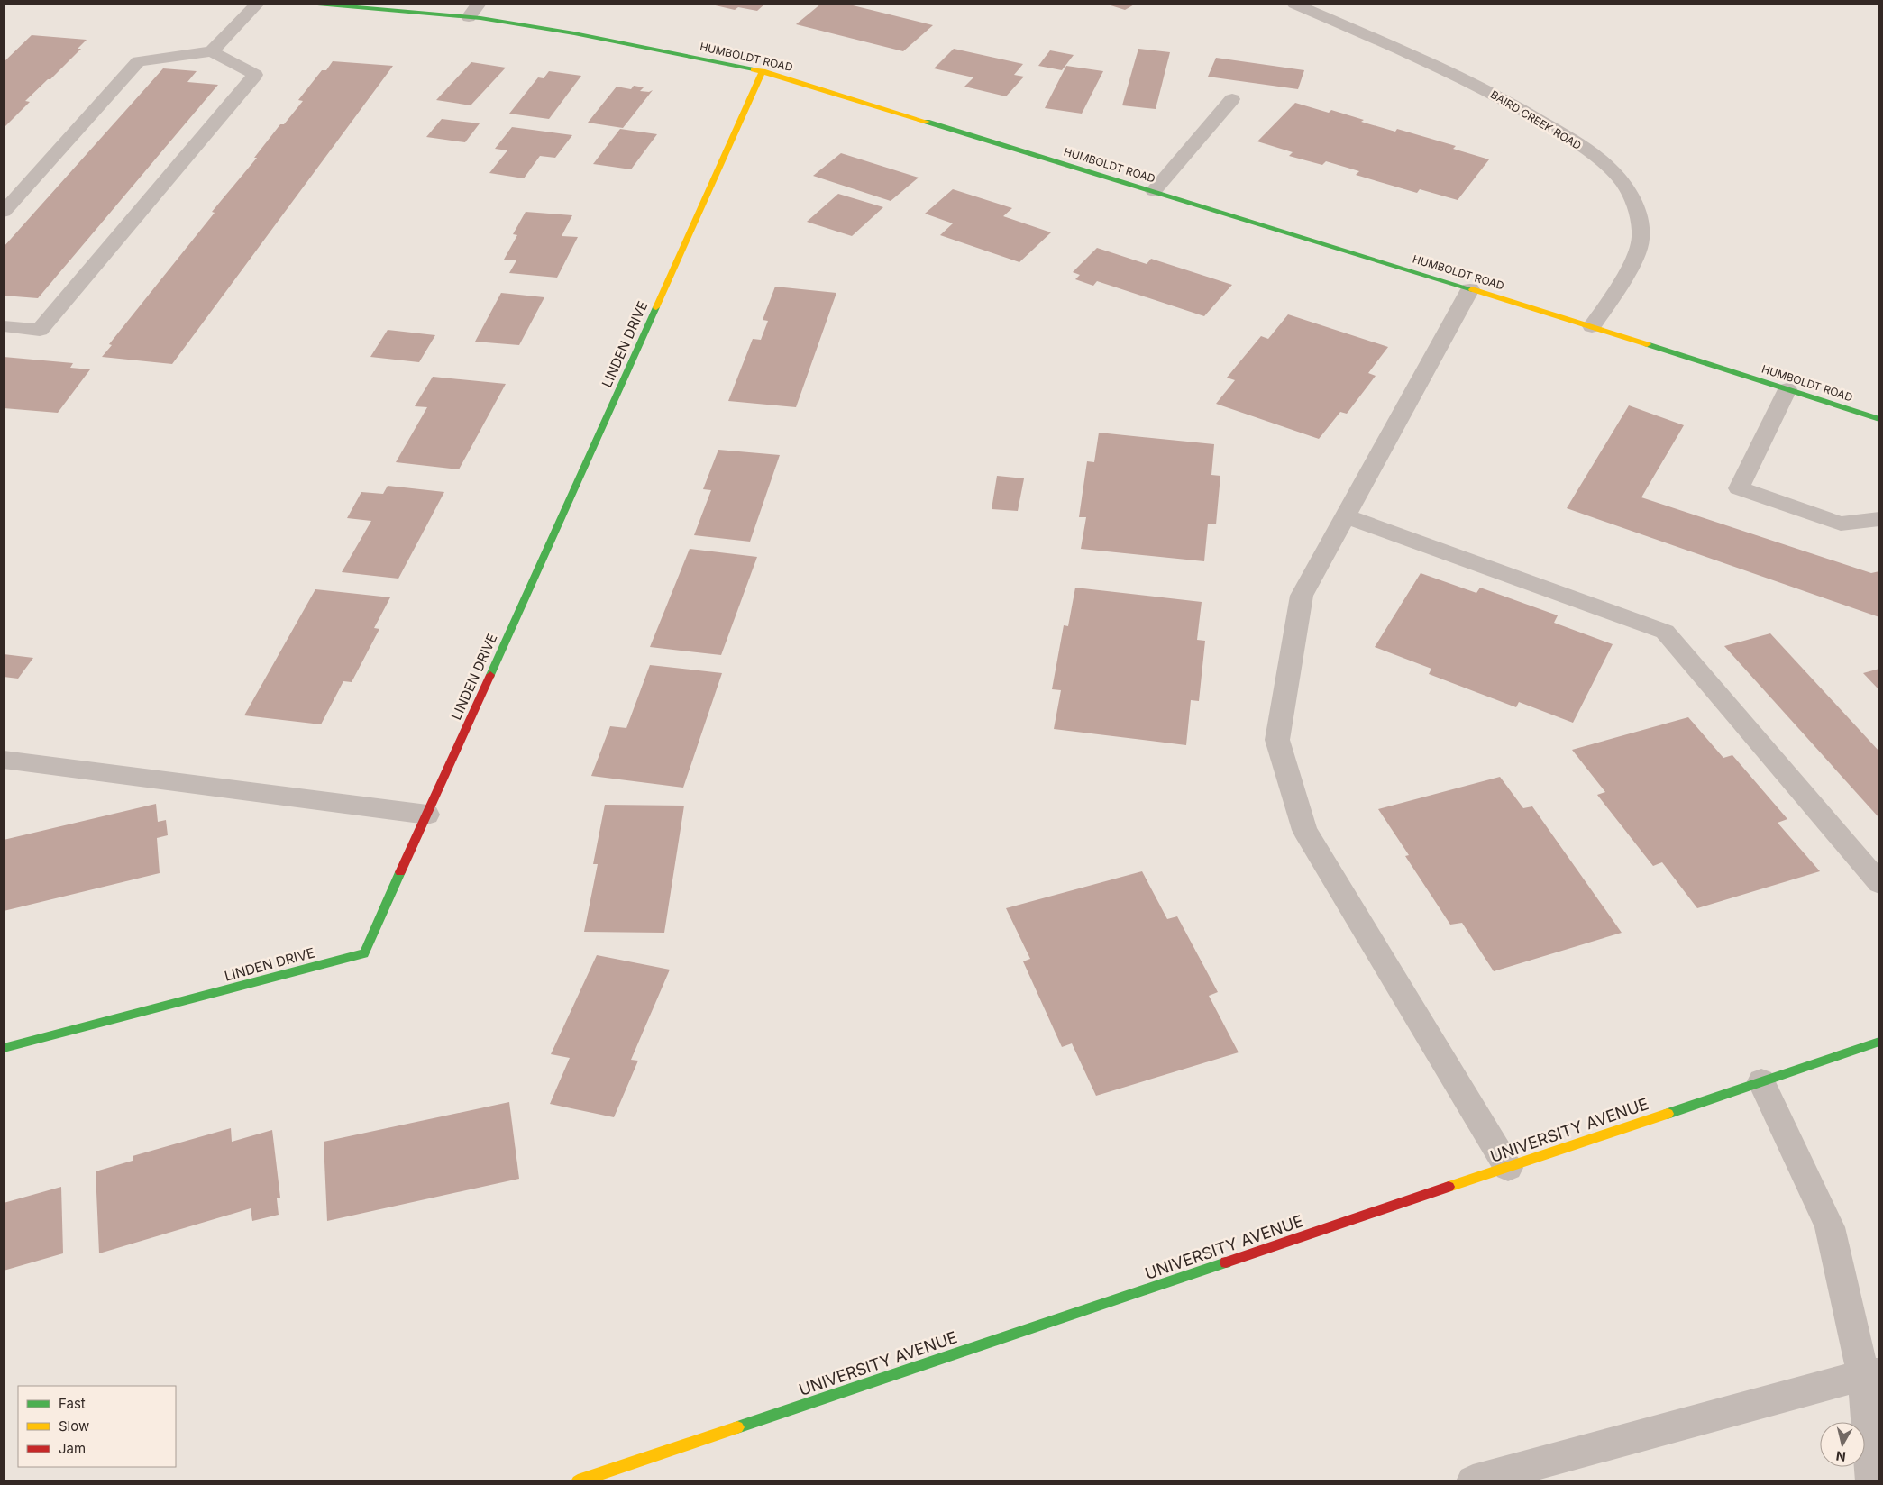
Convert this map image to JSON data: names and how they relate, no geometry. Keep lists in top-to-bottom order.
{
  "streets": {
    "street": [
      "HUMBOLDT ROAD",
      "BAIRD CREEK ROAD",
      "LINDEN DRIVE",
      "UNIVERSITY AVENUE"
    ]
  },
  "crossings": [
    ["HUMBOLDT ROAD", "BAIRD CREEK ROAD"],
    ["HUMBOLDT ROAD", "LINDEN DRIVE"]
  ],
  "legend": ["Fast", "Slow", "Jam"],
  "north": "bottom"
}
